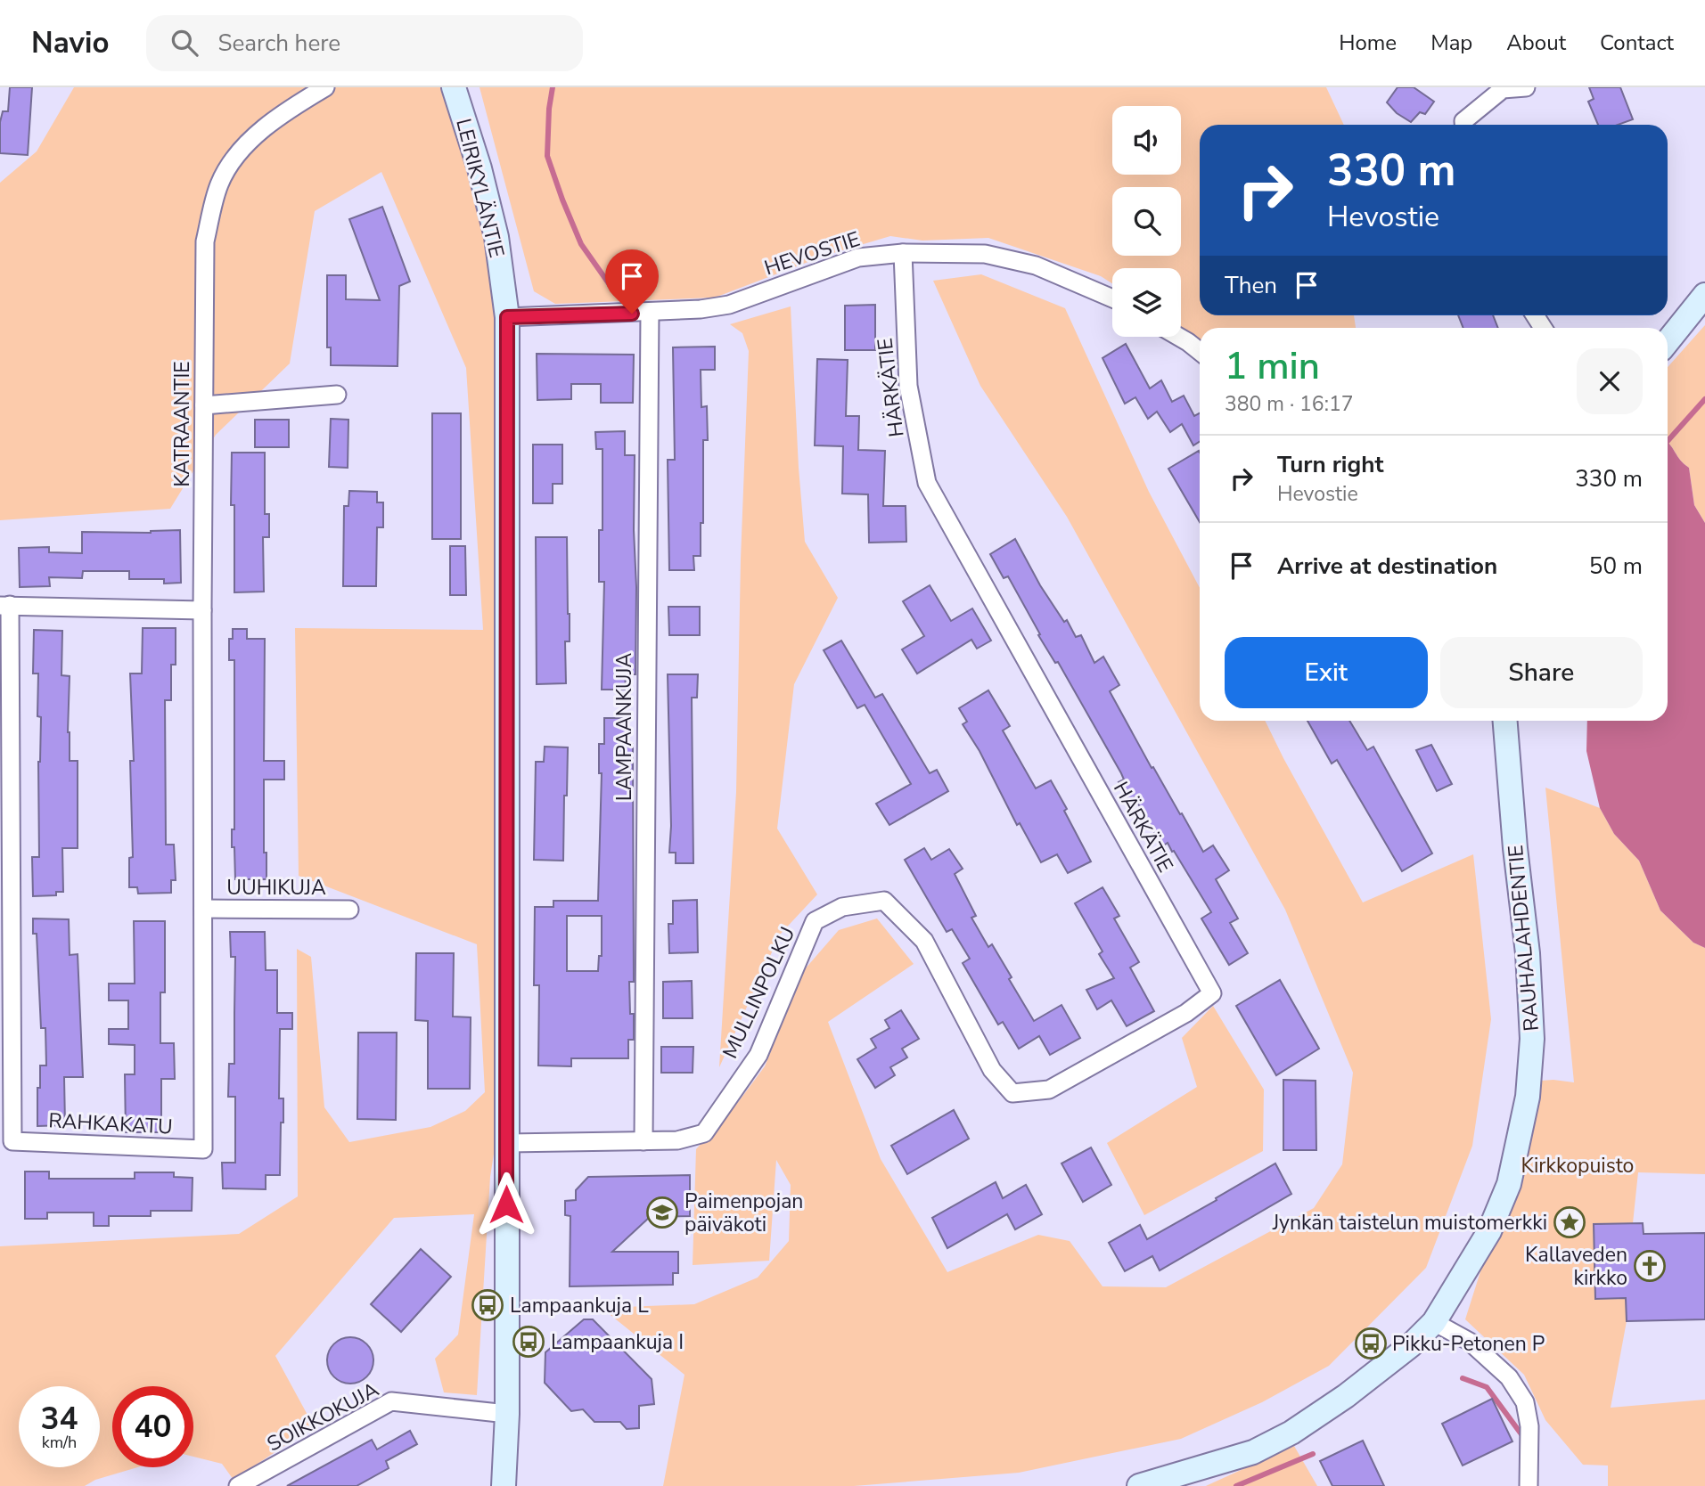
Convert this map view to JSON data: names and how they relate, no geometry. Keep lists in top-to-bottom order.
{
  "streets": {
    "street": [
      "LEIRIKYLÄNTIE",
      "HEVOSTIE",
      "HÄRKÄTIE",
      "KATRAANTIE",
      "LAMPAANKUJA",
      "UUHIKUJA",
      "RAUHALAHDENTIE",
      "MULLINPOLKU",
      "RAHKAKATU",
      "SOIKKOKUJA"
    ]
  },
  "crossings": [
    ["LEIRIKYLÄNTIE", "HEVOSTIE"],
    ["LEIRIKYLÄNTIE", "MULLINPOLKU"],
    ["LEIRIKYLÄNTIE", "SOIKKOKUJA"],
    ["HEVOSTIE", "HÄRKÄTIE"],
    ["HEVOSTIE", "LAMPAANKUJA"],
    ["HÄRKÄTIE", "MULLINPOLKU"],
    ["KATRAANTIE", "RAHKAKATU"],
    ["LAMPAANKUJA", "MULLINPOLKU"],
    ["UUHIKUJA", "RAHKAKATU"]
  ],
  "parks": ["Kirkkopuisto"],
  "places": {
    "school or university": ["Paimenpojan päiväkoti"],
    "place": ["Jynkän taistelun muistomerkki"],
    "church": ["Kallaveden kirkko"],
    "bus stop": ["Lampaankuja L", "Lampaankuja I", "Pikku-Petonen P"]
  },
  "page": {
    "header": "Navio",
    "search": "Search here",
    "nav": [
      "Home",
      "Map",
      "About",
      "Contact"
    ],
    "turn": ["330 m", "Hevostie"],
    "then": "Then",
    "heading": ["1 min", "380 m · 16:17"],
    "list": [
      {
        "name": "Turn right",
        "note": "Hevostie",
        "value": "330 m"
      },
      {
        "name": "Arrive at destination",
        "value": "50 m"
      }
    ],
    "buttons": ["Exit", "Share"],
    "speed": "34 km/h",
    "limit": "40"
  }
}
